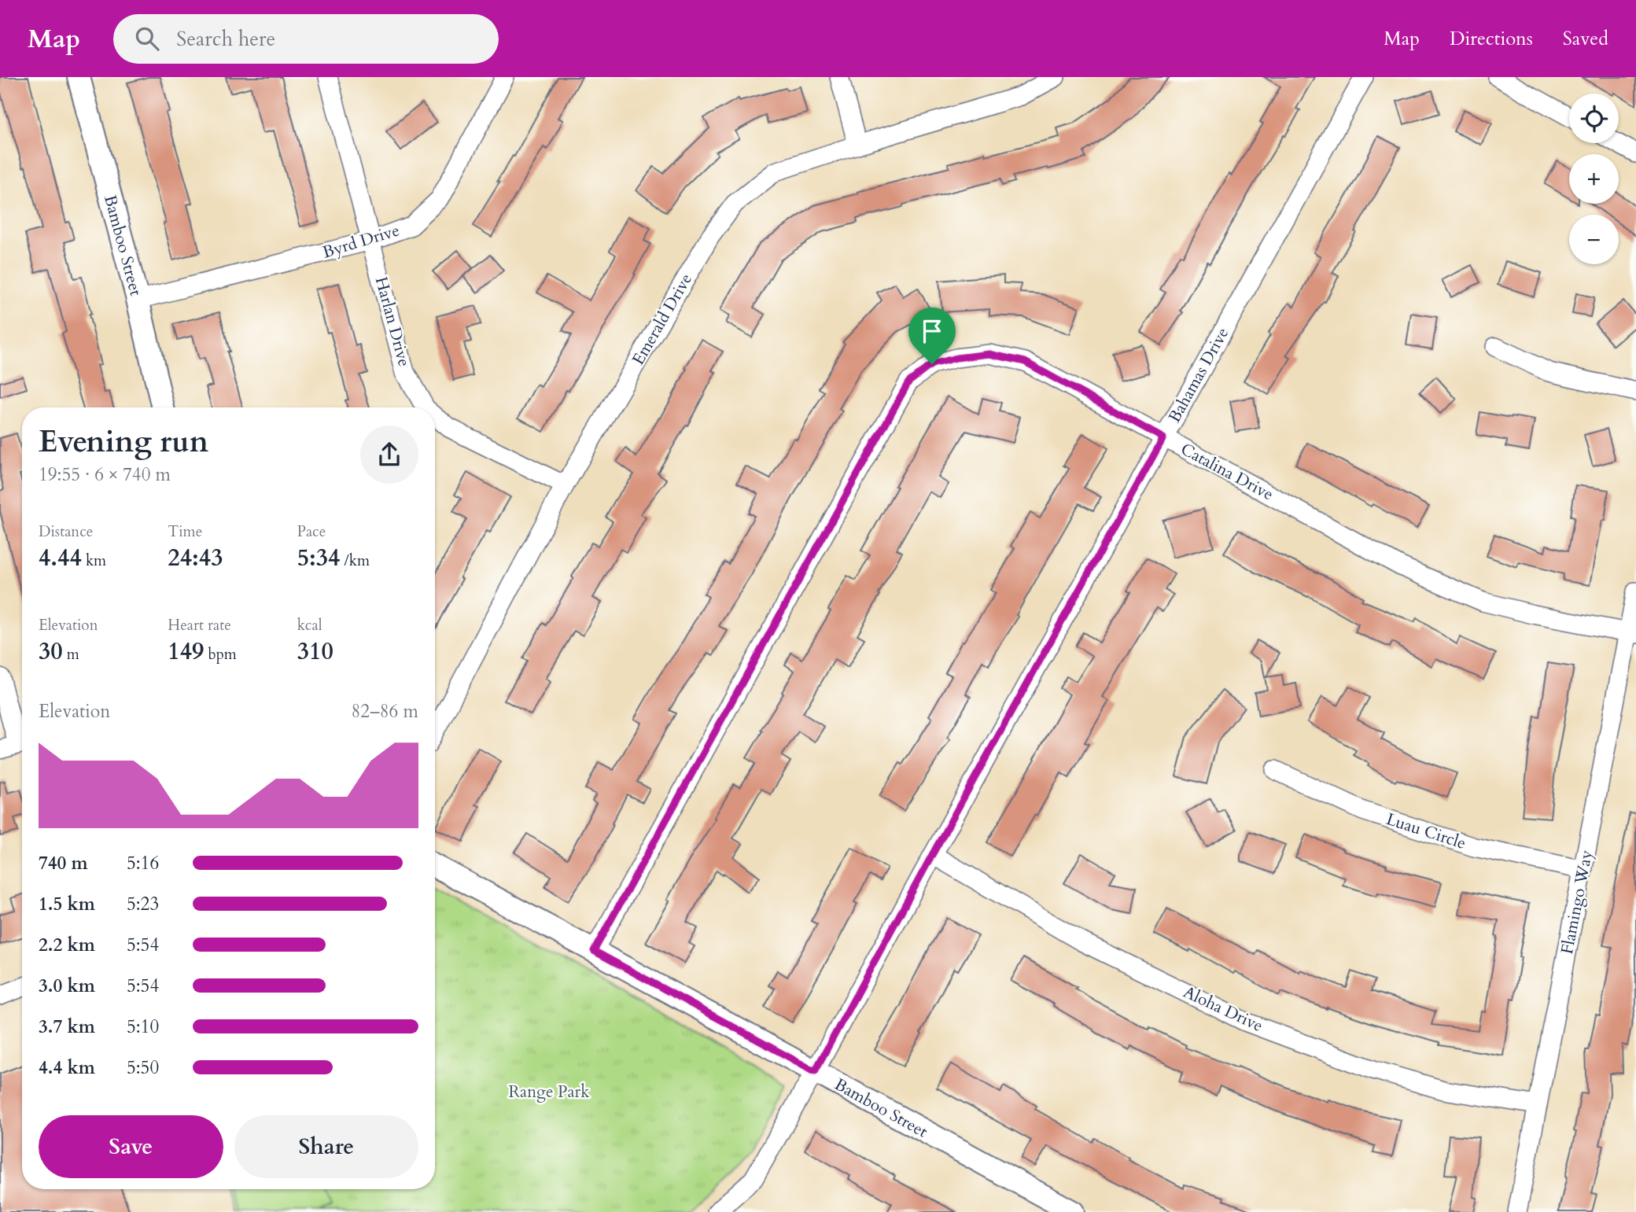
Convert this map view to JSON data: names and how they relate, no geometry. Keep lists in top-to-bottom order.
{
  "streets": {
    "street": [
      "Byrd Drive",
      "Bamboo Street",
      "Emerald Drive",
      "Harlan Drive",
      "Bahamas Drive",
      "Catalina Drive",
      "Luau Circle",
      "Flamingo Way",
      "Aloha Drive"
    ]
  },
  "crossings": [
    ["Byrd Drive", "Bamboo Street"],
    ["Byrd Drive", "Harlan Drive"],
    ["Bamboo Street", "Bahamas Drive"],
    ["Bamboo Street", "Catalina Drive"],
    ["Emerald Drive", "Harlan Drive"],
    ["Bahamas Drive", "Catalina Drive"],
    ["Bahamas Drive", "Aloha Drive"],
    ["Catalina Drive", "Flamingo Way"],
    ["Luau Circle", "Flamingo Way"],
    ["Flamingo Way", "Aloha Drive"]
  ],
  "parks": ["Range Park"],
  "page": {
    "header": "Map",
    "search": "Search here",
    "nav": ["Map", "Directions", "Saved"],
    "map_buttons": ["+", "−"],
    "heading": ["Evening run", "19:55 · 6 × 740 m"],
    "stats": [
      ["Distance", "4.44 km"],
      ["Time", "24:43"],
      ["Pace", "5:34 /km"],
      ["Elevation", "30 m"],
      ["Heart rate", "149 bpm"],
      ["kcal", "310"]
    ],
    "chart": ["Elevation", "82–86 m"],
    "list": [
      {
        "name": "740 m",
        "note": "5:16"
      },
      {
        "name": "1.5 km",
        "note": "5:23"
      },
      {
        "name": "2.2 km",
        "note": "5:54"
      },
      {
        "name": "3.0 km",
        "note": "5:54"
      },
      {
        "name": "3.7 km",
        "note": "5:10"
      },
      {
        "name": "4.4 km",
        "note": "5:50"
      }
    ],
    "buttons": ["Save", "Share"]
  }
}
